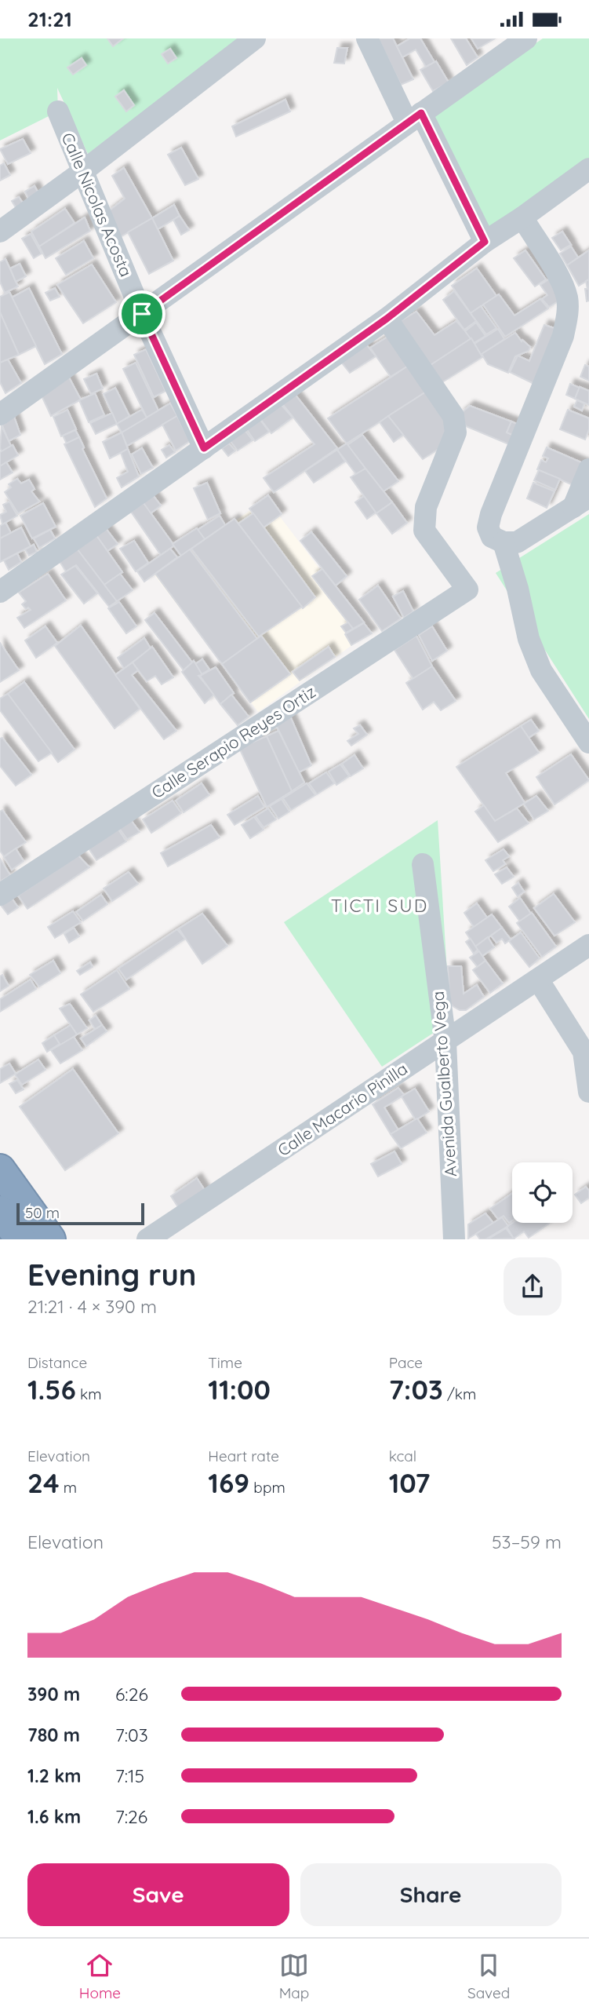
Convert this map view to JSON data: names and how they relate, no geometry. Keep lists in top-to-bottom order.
{
  "streets": {
    "street": [
      "Calle Nicolas Acosta",
      "Calle Serapio Reyes Ortiz",
      "Avenida Gualberto Vega",
      "Calle Macario Pinilla"
    ]
  },
  "crossings": [
    ["Avenida Gualberto Vega", "Calle Macario Pinilla"]
  ],
  "districts": ["TICTI SUD"],
  "scale_bar": "50 m",
  "page": {
    "status": "21:21",
    "scale": "50 m",
    "heading": ["Evening run", "21:21 · 4 × 390 m"],
    "stats": [
      ["Distance", "1.56 km"],
      ["Time", "11:00"],
      ["Pace", "7:03 /km"],
      ["Elevation", "24 m"],
      ["Heart rate", "169 bpm"],
      ["kcal", "107"]
    ],
    "chart": ["Elevation", "53–59 m"],
    "list": [
      {
        "name": "390 m",
        "note": "6:26"
      },
      {
        "name": "780 m",
        "note": "7:03"
      },
      {
        "name": "1.2 km",
        "note": "7:15"
      },
      {
        "name": "1.6 km",
        "note": "7:26"
      }
    ],
    "buttons": ["Save", "Share"],
    "tabs": ["Home", "Map", "Saved"]
  }
}
